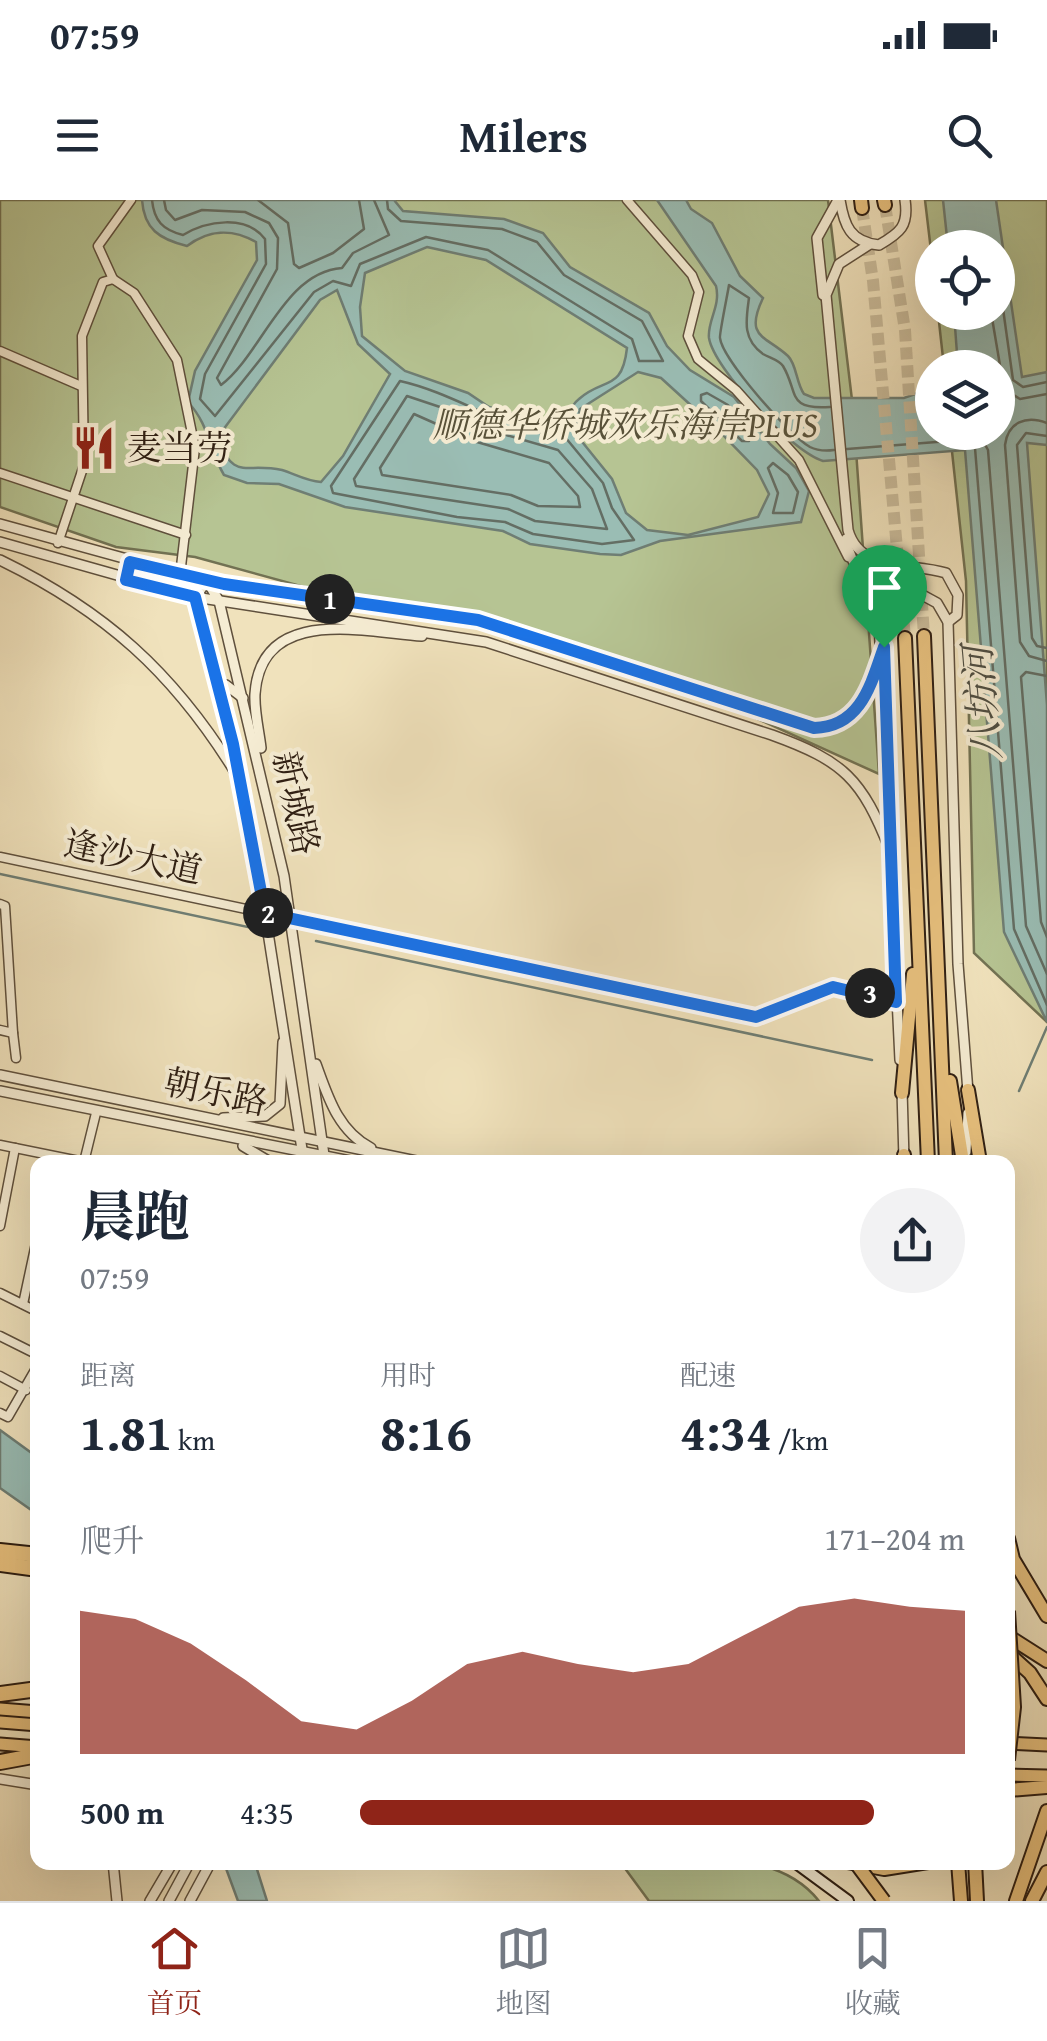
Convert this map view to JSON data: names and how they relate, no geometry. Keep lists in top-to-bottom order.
{
  "streets": {
    "street": ["新城路", "逢沙大道", "朝乐路"]
  },
  "crossings": [
    ["新城路", "逢沙大道"],
    ["新城路", "朝乐路"]
  ],
  "water": ["八坊河"],
  "parks": ["顺德华侨城欢乐海岸PLUS"],
  "places": {
    "restaurant": ["麦当劳"]
  },
  "page": {
    "status": "07:59",
    "header": "Milers",
    "pins": ["1", "2", "3"],
    "heading": ["晨跑", "07:59"],
    "stats": [
      ["距离", "1.81 km"],
      ["用时", "8:16"],
      ["配速", "4:34 /km"]
    ],
    "chart": ["爬升", "171–204 m"],
    "list": [
      {
        "name": "500 m",
        "note": "4:35"
      }
    ],
    "tabs": ["首页", "地图", "收藏"]
  }
}
